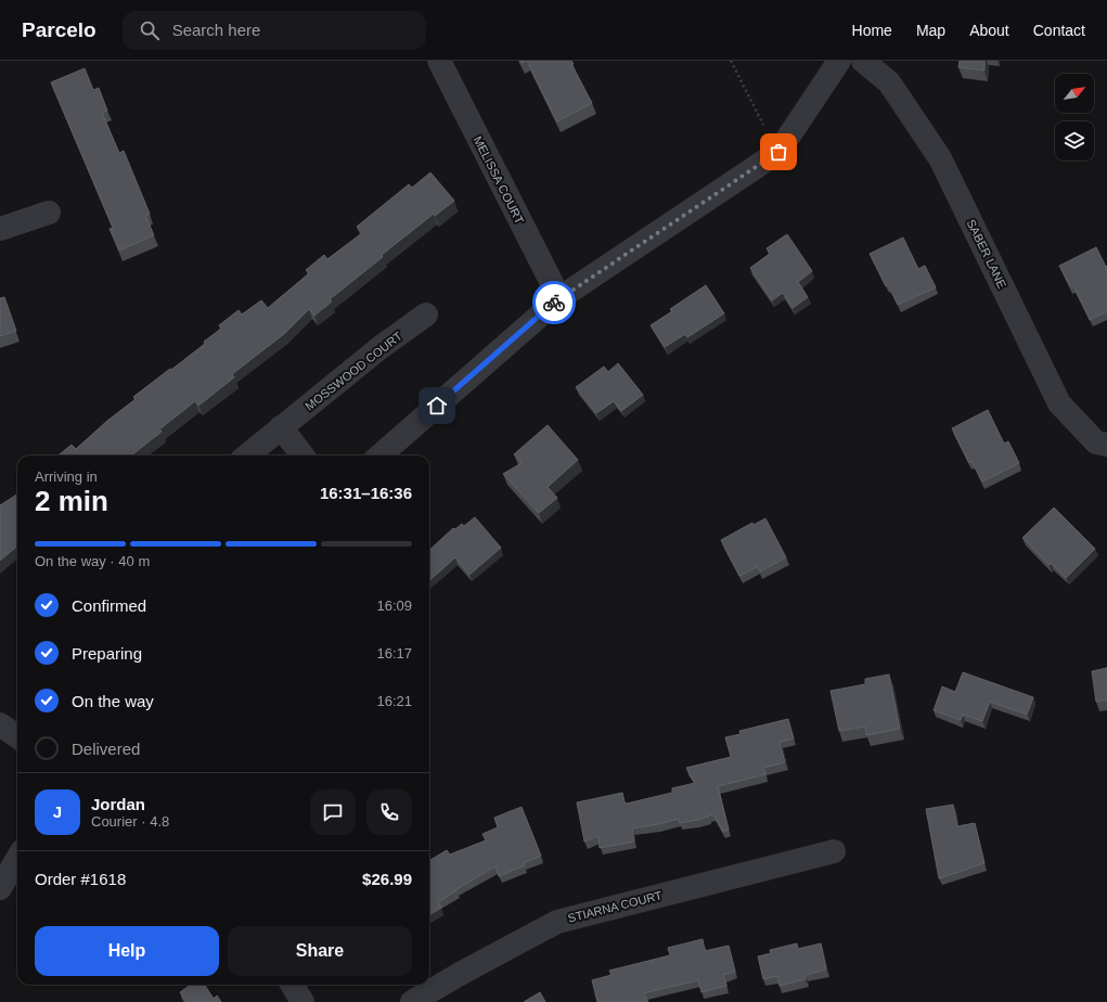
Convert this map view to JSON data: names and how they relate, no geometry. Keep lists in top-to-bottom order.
{
  "streets": {
    "street": [
      "MELISSA COURT",
      "SABER LANE",
      "MOSSWOOD COURT",
      "STIARNA COURT"
    ]
  },
  "north": "top right",
  "page": {
    "header": "Parcelo",
    "search": "Search here",
    "nav": [
      "Home",
      "Map",
      "About",
      "Contact"
    ],
    "heading": ["2 min", "Arriving in", "16:31–16:36"],
    "panel": [
      "Jordan",
      "Courier · 4.8",
      "Order #1618",
      "$26.99"
    ],
    "bar": "On the way · 40 m",
    "list": [
      ["Confirmed", "16:09"],
      ["Preparing", "16:17"],
      ["On the way", "16:21"],
      "Delivered"
    ],
    "round": "J",
    "buttons": ["Help", "Share"]
  }
}
